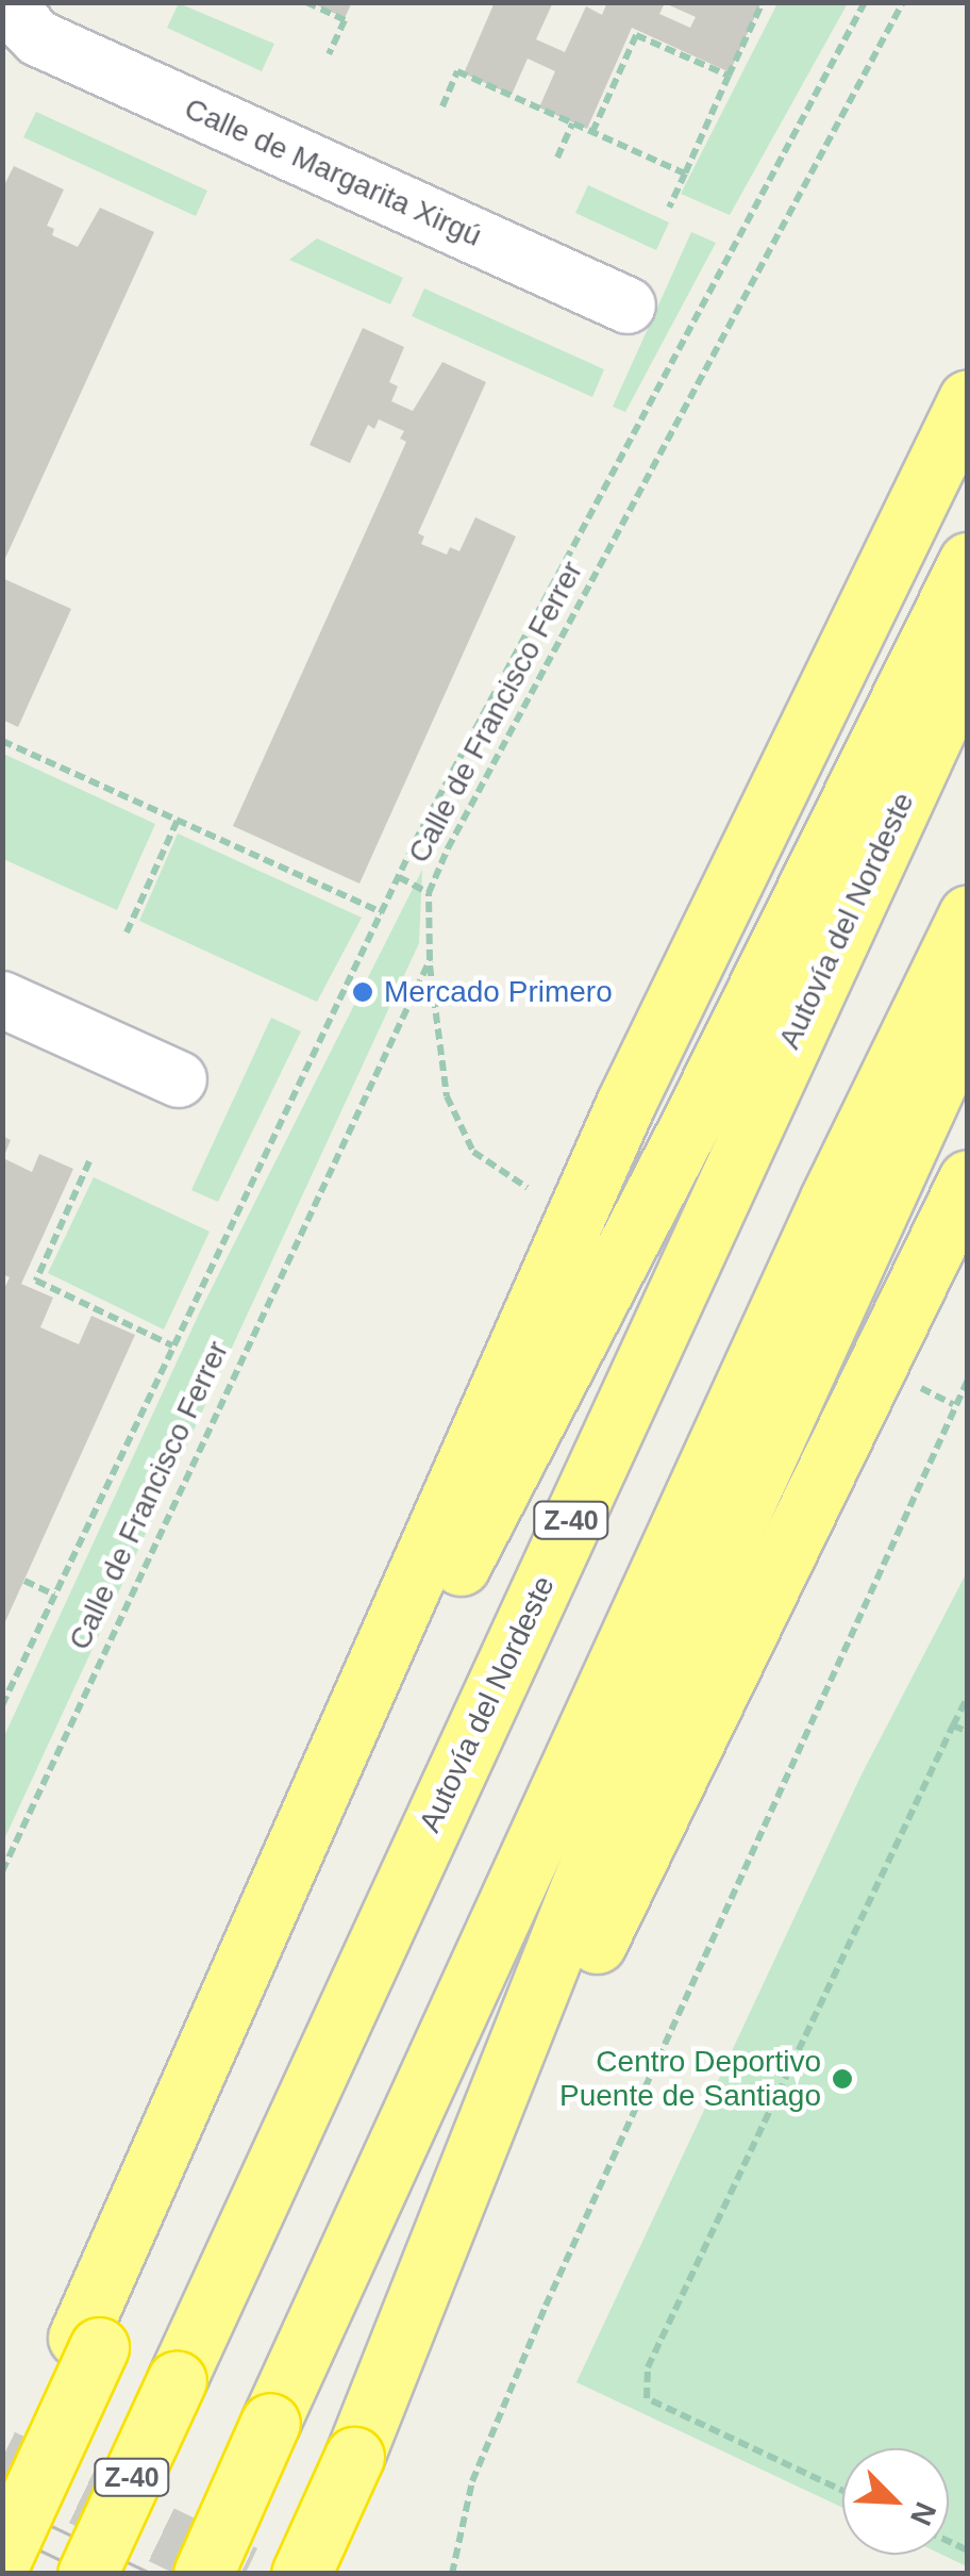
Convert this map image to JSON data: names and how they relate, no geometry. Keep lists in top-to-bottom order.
{
  "streets": {
    "highway": ["Autovía del Nordeste", "Z-40"],
    "street": ["Calle de Margarita Xirgú"],
    "path": ["Calle de Francisco Ferrer"]
  },
  "places": ["Mercado Primero", "Centro Deportivo Puente de Santiago"],
  "north": "bottom right"
}
